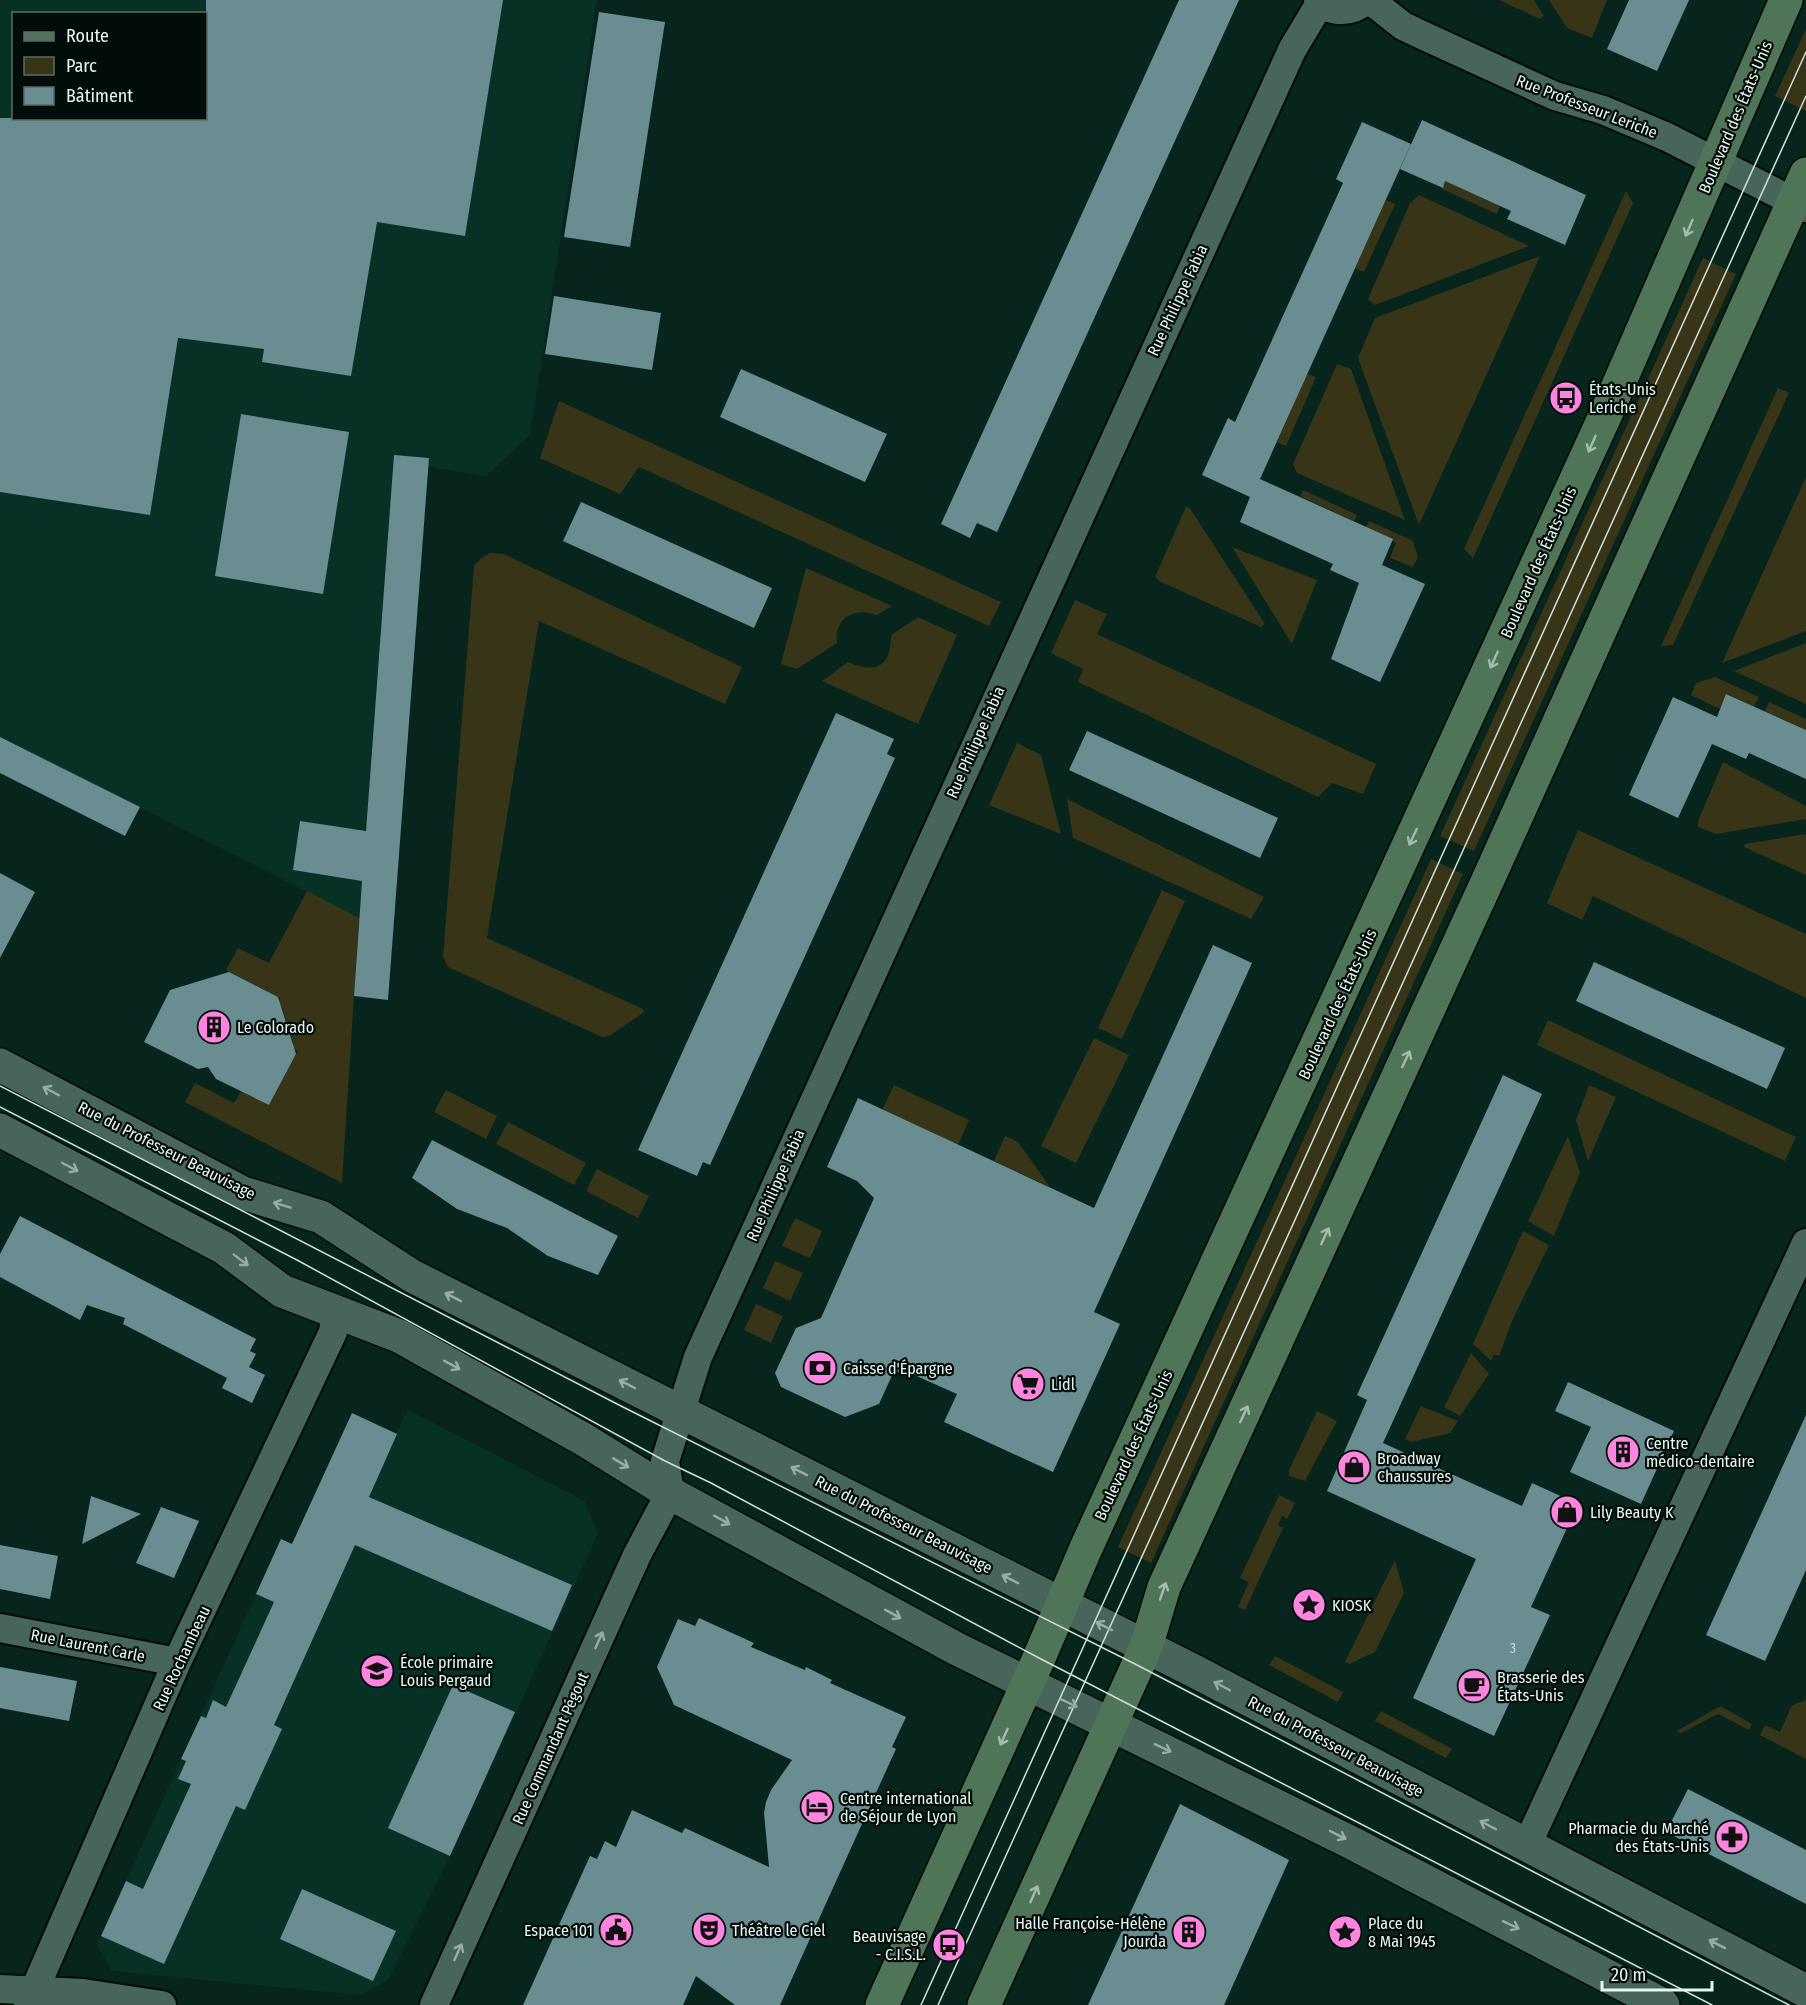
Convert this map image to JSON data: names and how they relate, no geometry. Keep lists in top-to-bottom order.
{
  "streets": {
    "main road": ["Boulevard des États-Unis"],
    "street": [
      "Rue Professeur Leriche",
      "Rue Philippe Fabia",
      "Rue du Professeur Beauvisage",
      "Rue Laurent Carle",
      "Rue Rochambeau",
      "Rue Commandant Pégout"
    ]
  },
  "crossings": [
    ["Rue Professeur Leriche", "Boulevard des États-Unis"],
    ["Boulevard des États-Unis", "Rue du Professeur Beauvisage"],
    ["Rue Philippe Fabia", "Rue du Professeur Beauvisage"],
    ["Rue Philippe Fabia", "Rue Commandant Pégout"],
    ["Rue Laurent Carle", "Rue Rochambeau"]
  ],
  "one_way": ["Rue Commandant Pégout"],
  "places": {
    "bus stop": ["États-Unis Leriche", "Beauvisage - C.I.S.L."],
    "building": ["Le Colorado", "Centre médico-dentaire", "Halle Françoise-Hélène Jourda"],
    "bank": ["Caisse d'Épargne"],
    "supermarket": ["Lidl"],
    "shop": ["Broadway Chaussures", "Lily Beauty K"],
    "place": ["KIOSK", "Place du 8 Mai 1945"],
    "school or university": ["École primaire Louis Pergaud"],
    "cafe": ["Brasserie des États-Unis"],
    "hotel": ["Centre international de Séjour de Lyon"],
    "pharmacy": ["Pharmacie du Marché des États-Unis"],
    "public building": ["Espace 101"],
    "theatre": ["Théâtre le Ciel"]
  },
  "house_numbers": ["3"],
  "legend": ["Route", "Parc", "Bâtiment"],
  "scale_bar": "20 m"
}
